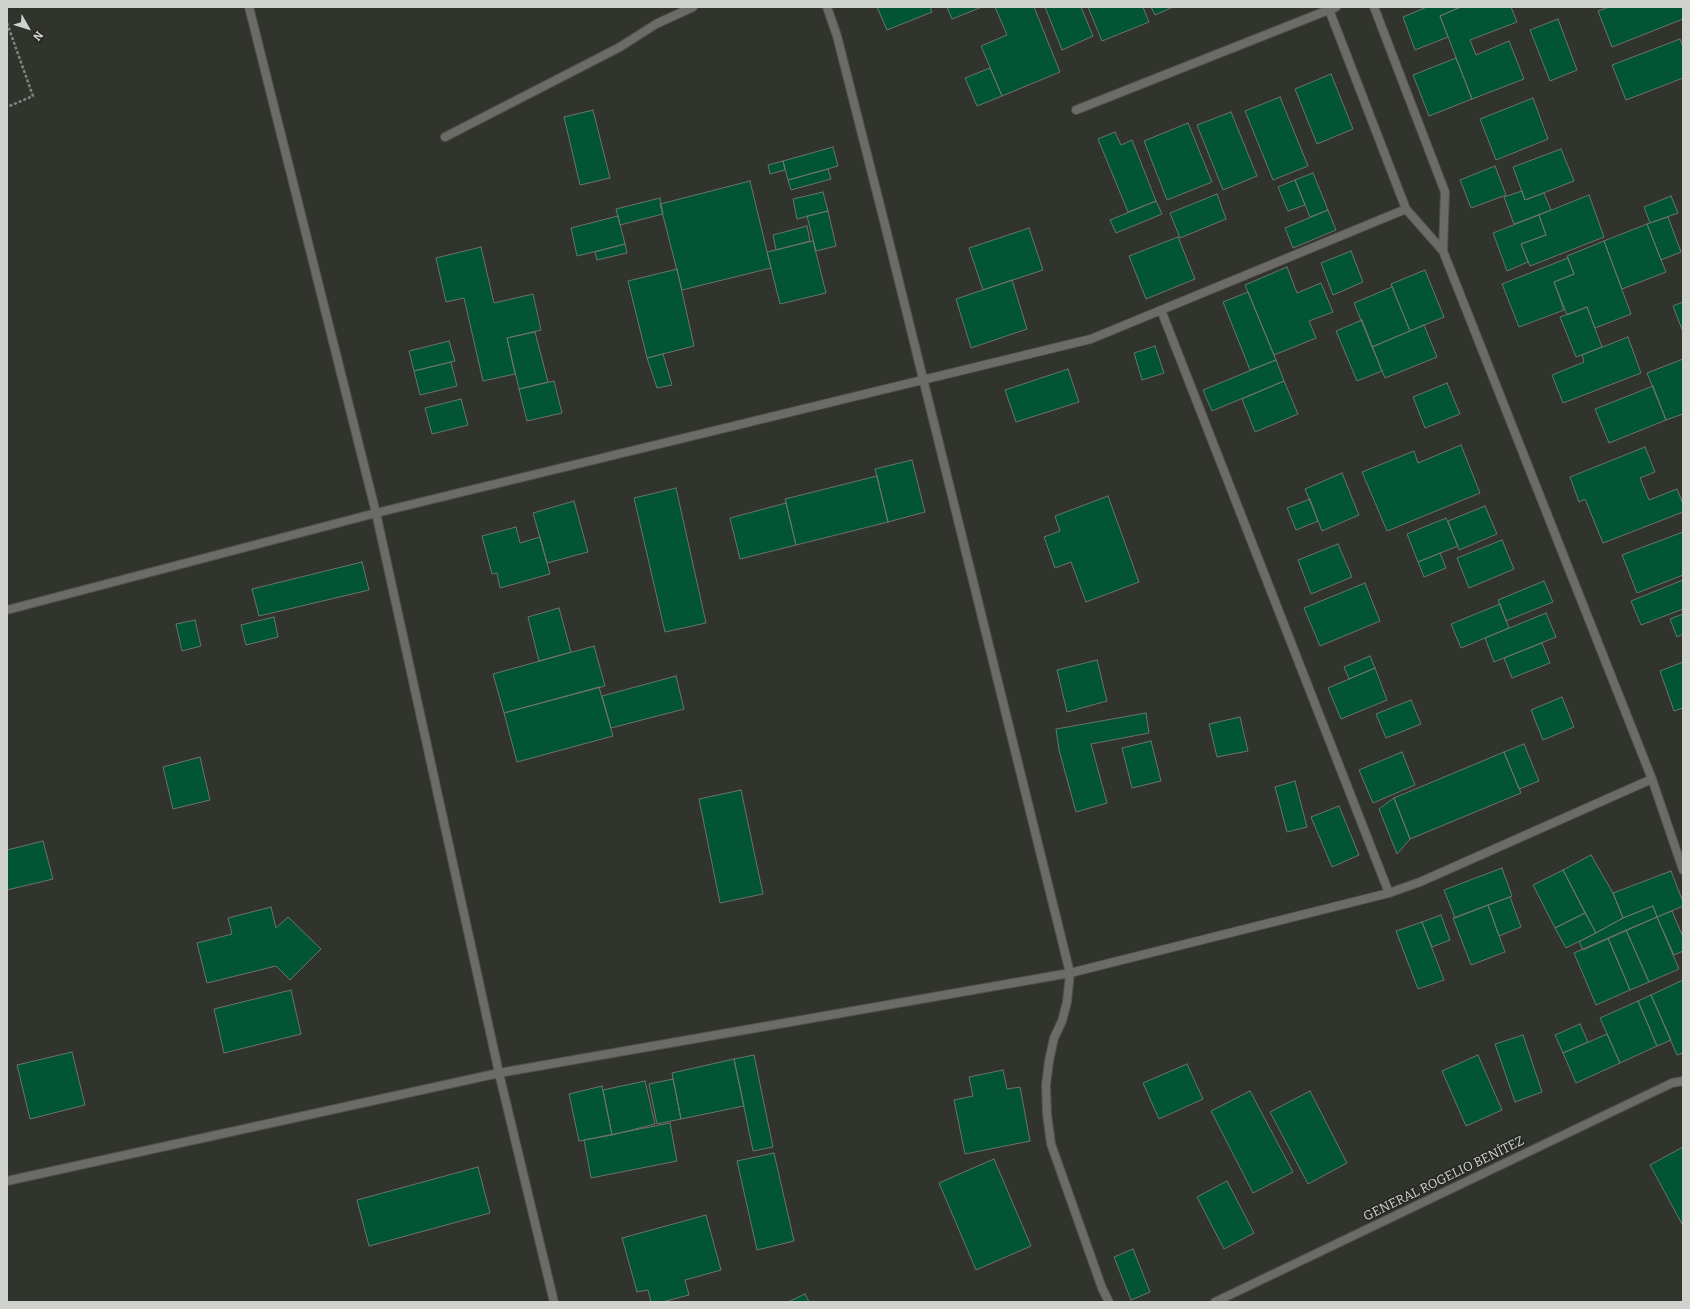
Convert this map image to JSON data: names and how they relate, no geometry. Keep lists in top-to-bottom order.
{
  "streets": {
    "street": ["GENERAL ROGELIO BENÍTEZ"]
  },
  "north": "bottom right"
}
